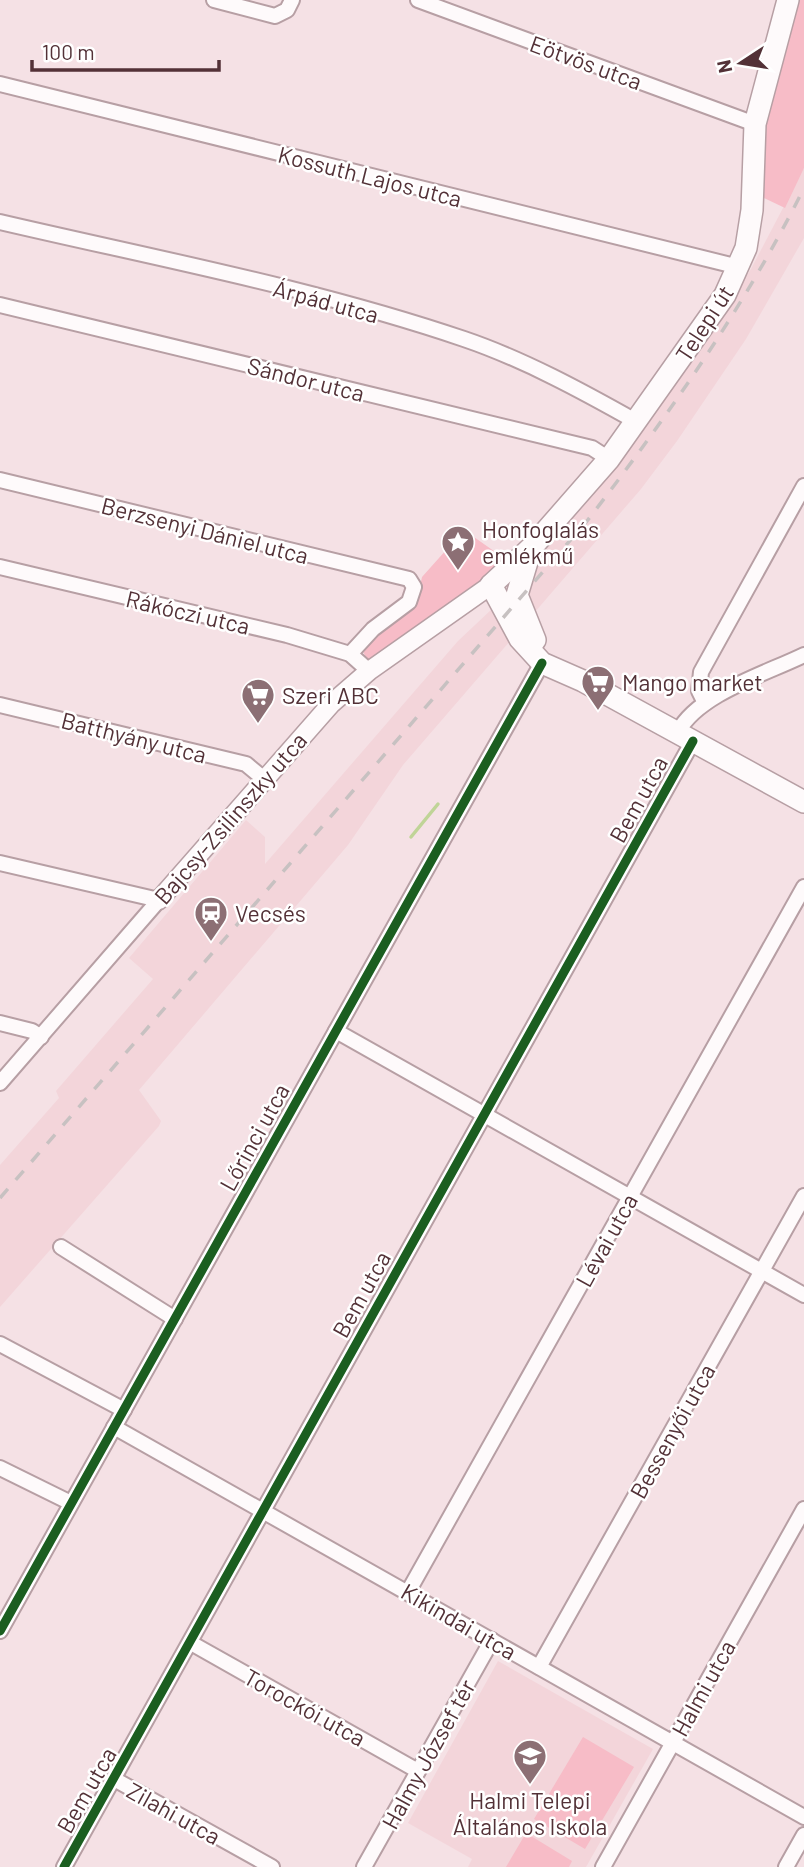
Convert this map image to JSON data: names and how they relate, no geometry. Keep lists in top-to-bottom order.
{
  "streets": {
    "main road": ["Telepi út"],
    "street": [
      "Eötvös utca",
      "Kossuth Lajos utca",
      "Árpád utca",
      "Sándor utca",
      "Berzsenyi Dániel utca",
      "Rákóczi utca",
      "Batthyány utca",
      "Bem utca",
      "Bajcsy-Zsilinszky utca",
      "Lőrinci utca",
      "Lévai utca",
      "Bessenyői utca",
      "Kikindai utca",
      "Halmi utca",
      "Torockói utca",
      "Halmy József tér",
      "Zilahi utca"
    ]
  },
  "crossings": [
    ["Eötvös utca", "Telepi út"],
    ["Kossuth Lajos utca", "Telepi út"],
    ["Árpád utca", "Telepi út"],
    ["Telepi út", "Sándor utca"],
    ["Telepi út", "Bajcsy-Zsilinszky utca"],
    ["Berzsenyi Dániel utca", "Rákóczi utca"],
    ["Rákóczi utca", "Bajcsy-Zsilinszky utca"],
    ["Batthyány utca", "Bajcsy-Zsilinszky utca"],
    ["Bem utca", "Kikindai utca"],
    ["Bem utca", "Torockói utca"],
    ["Bem utca", "Zilahi utca"],
    ["Lőrinci utca", "Kikindai utca"],
    ["Lévai utca", "Kikindai utca"],
    ["Bessenyői utca", "Kikindai utca"],
    ["Kikindai utca", "Halmi utca"],
    ["Kikindai utca", "Halmy József tér"],
    ["Torockói utca", "Halmy József tér"]
  ],
  "places": {
    "place": ["Honfoglalás emlékmű"],
    "supermarket": ["Mango market", "Szeri ABC"],
    "station": ["Vecsés"],
    "school or university": ["Halmi Telepi Általános Iskola"]
  },
  "scale_bar": "100 m",
  "north": "left"
}
